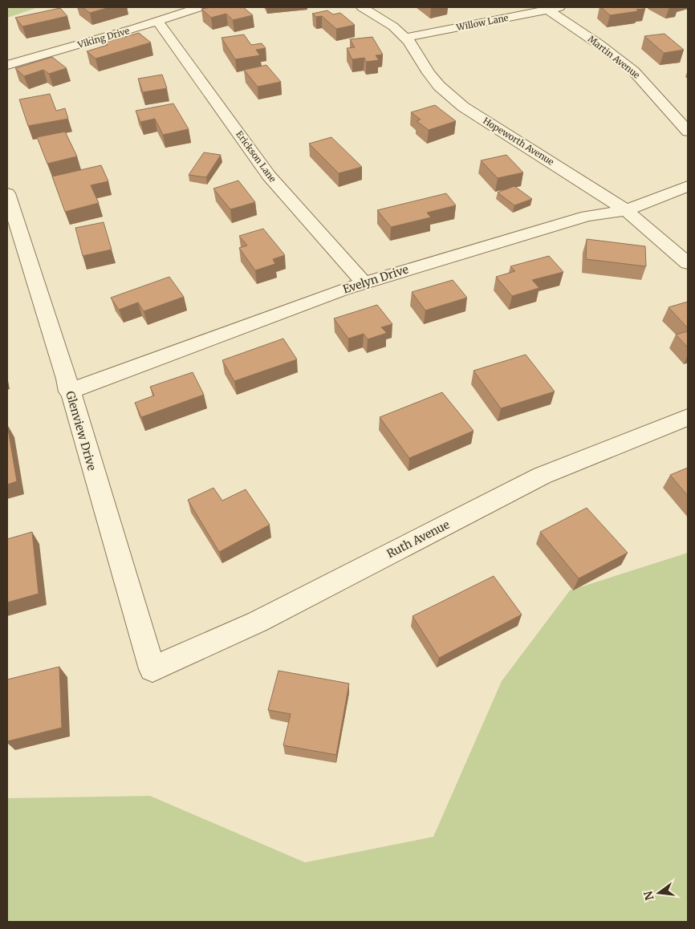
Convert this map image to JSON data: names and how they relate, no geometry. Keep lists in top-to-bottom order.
{
  "streets": {
    "street": [
      "Willow Lane",
      "Viking Drive",
      "Martin Avenue",
      "Hopeworth Avenue",
      "Erickson Lane",
      "Evelyn Drive",
      "Glenview Drive",
      "Ruth Avenue"
    ]
  },
  "crossings": [
    ["Willow Lane", "Martin Avenue"],
    ["Willow Lane", "Hopeworth Avenue"],
    ["Viking Drive", "Erickson Lane"],
    ["Hopeworth Avenue", "Evelyn Drive"],
    ["Erickson Lane", "Evelyn Drive"],
    ["Evelyn Drive", "Glenview Drive"],
    ["Glenview Drive", "Ruth Avenue"]
  ],
  "north": "left"
}
